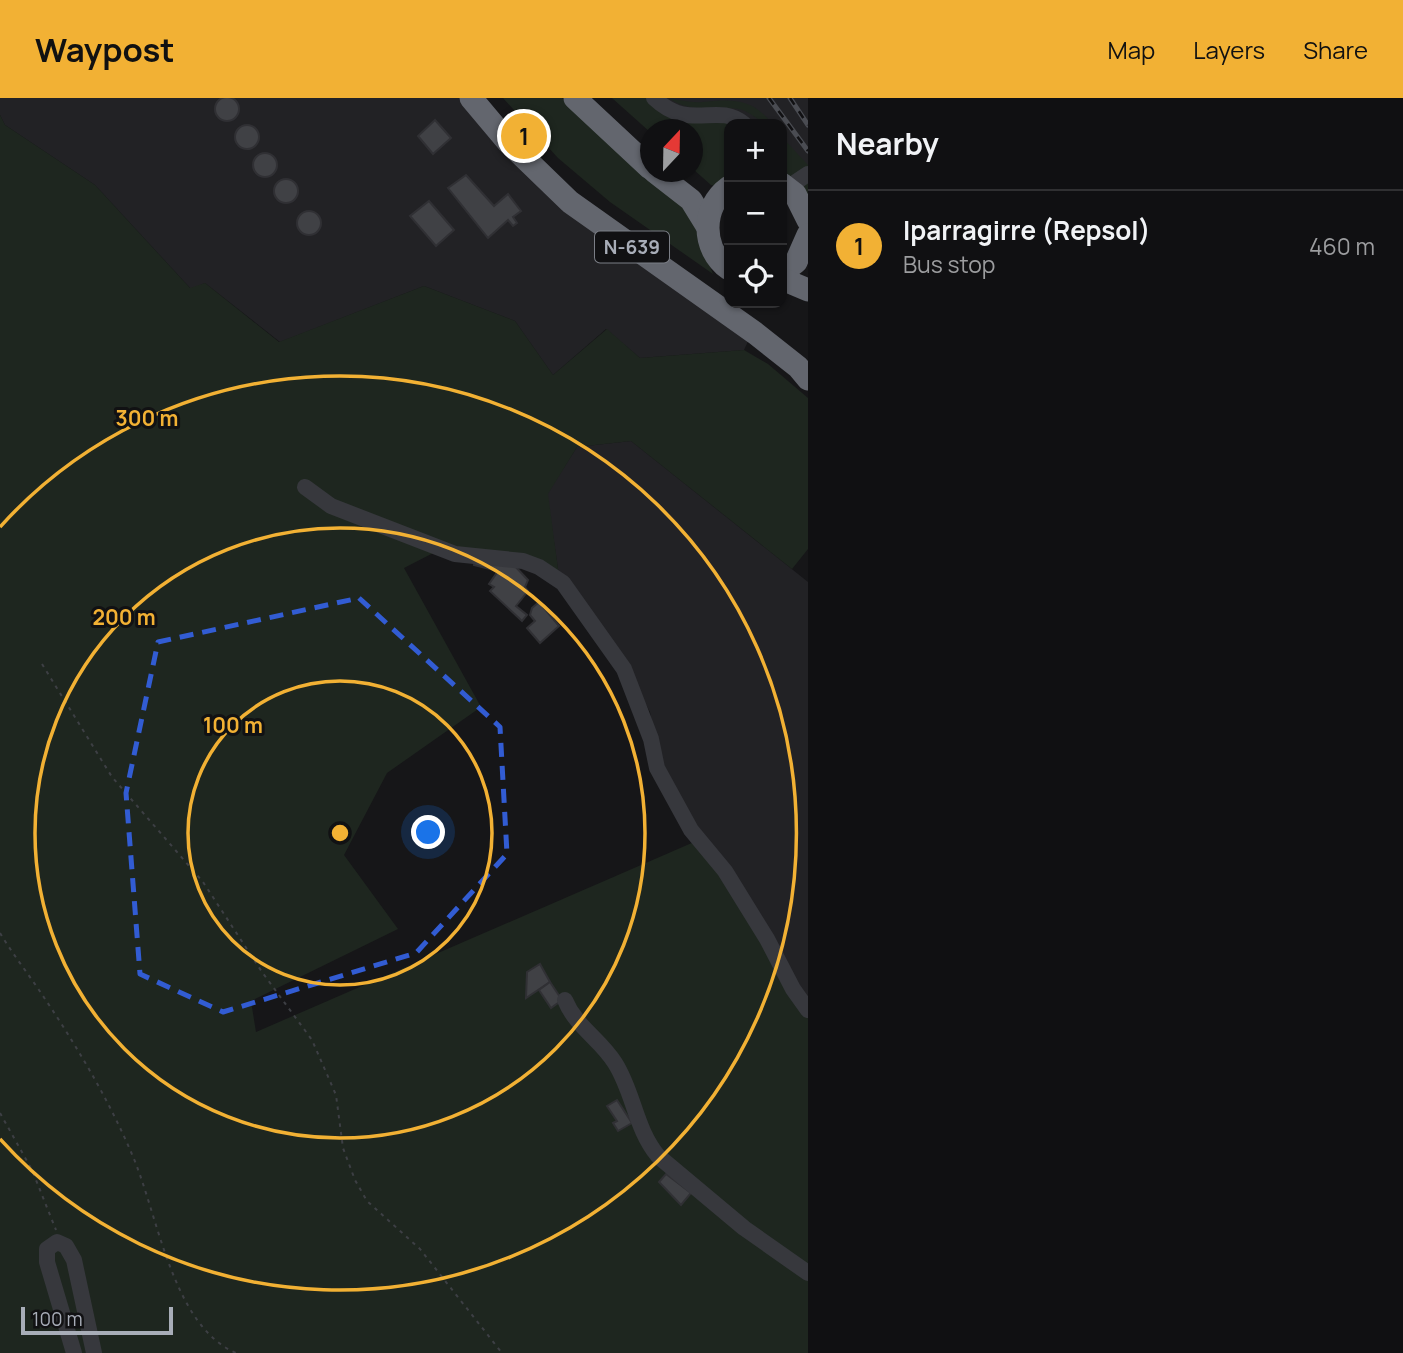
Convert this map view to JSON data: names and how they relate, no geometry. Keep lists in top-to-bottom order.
{
  "streets": {
    "highway": ["N-639"]
  },
  "scale_bar": "100 m",
  "north": "top",
  "page": {
    "header": "Waypost",
    "nav": ["Map", "Layers", "Share"],
    "heading": "Nearby",
    "pins": "1",
    "map_buttons": ["+", "−"],
    "list": [
      {
        "mark": "1",
        "name": "Iparragirre (Repsol)",
        "note": "Bus stop",
        "value": "460 m"
      }
    ],
    "scale": "100 m"
  },
  "rings": ["300 m", "200 m", "100 m"]
}
